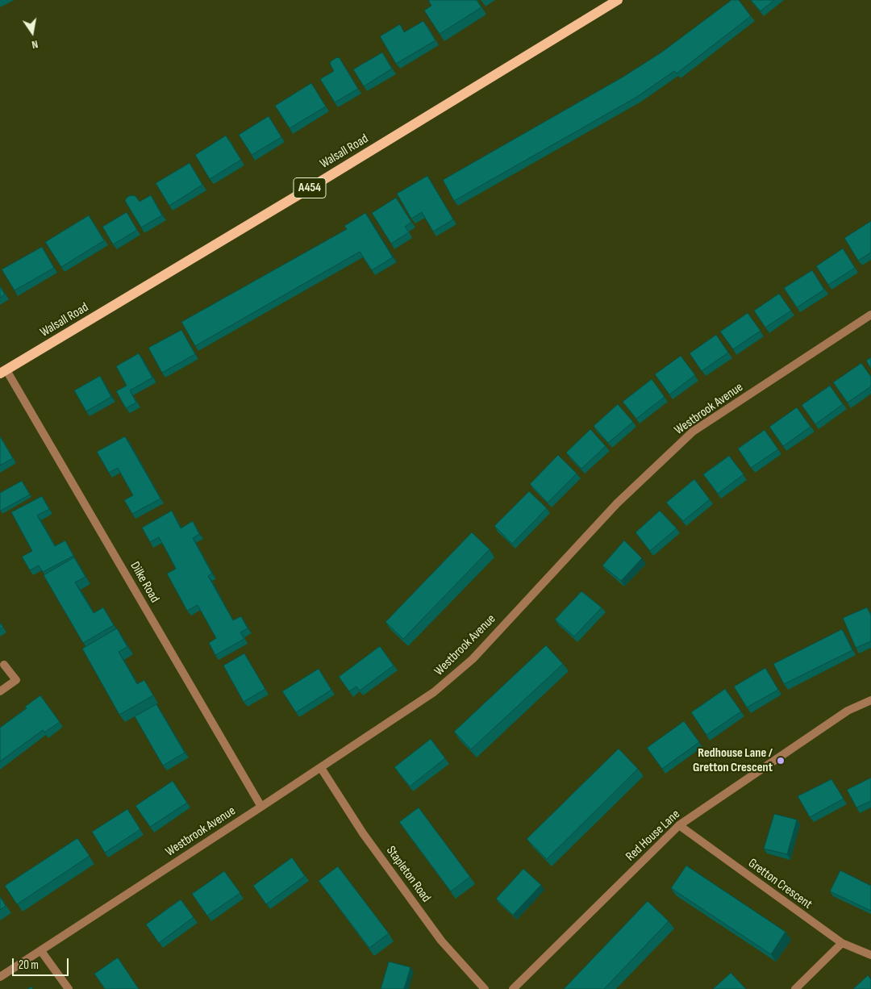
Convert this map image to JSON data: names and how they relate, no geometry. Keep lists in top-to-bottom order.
{
  "streets": {
    "main road": ["Walsall Road", "A454"],
    "street": [
      "Westbrook Avenue",
      "Dilke Road",
      "Red House Lane",
      "Stapleton Road",
      "Gretton Crescent"
    ]
  },
  "crossings": [
    ["Walsall Road", "Dilke Road"],
    ["Westbrook Avenue", "Dilke Road"],
    ["Westbrook Avenue", "Stapleton Road"],
    ["Red House Lane", "Gretton Crescent"]
  ],
  "places": ["Redhouse Lane / Gretton Crescent"],
  "scale_bar": "20 m",
  "north": "bottom"
}
